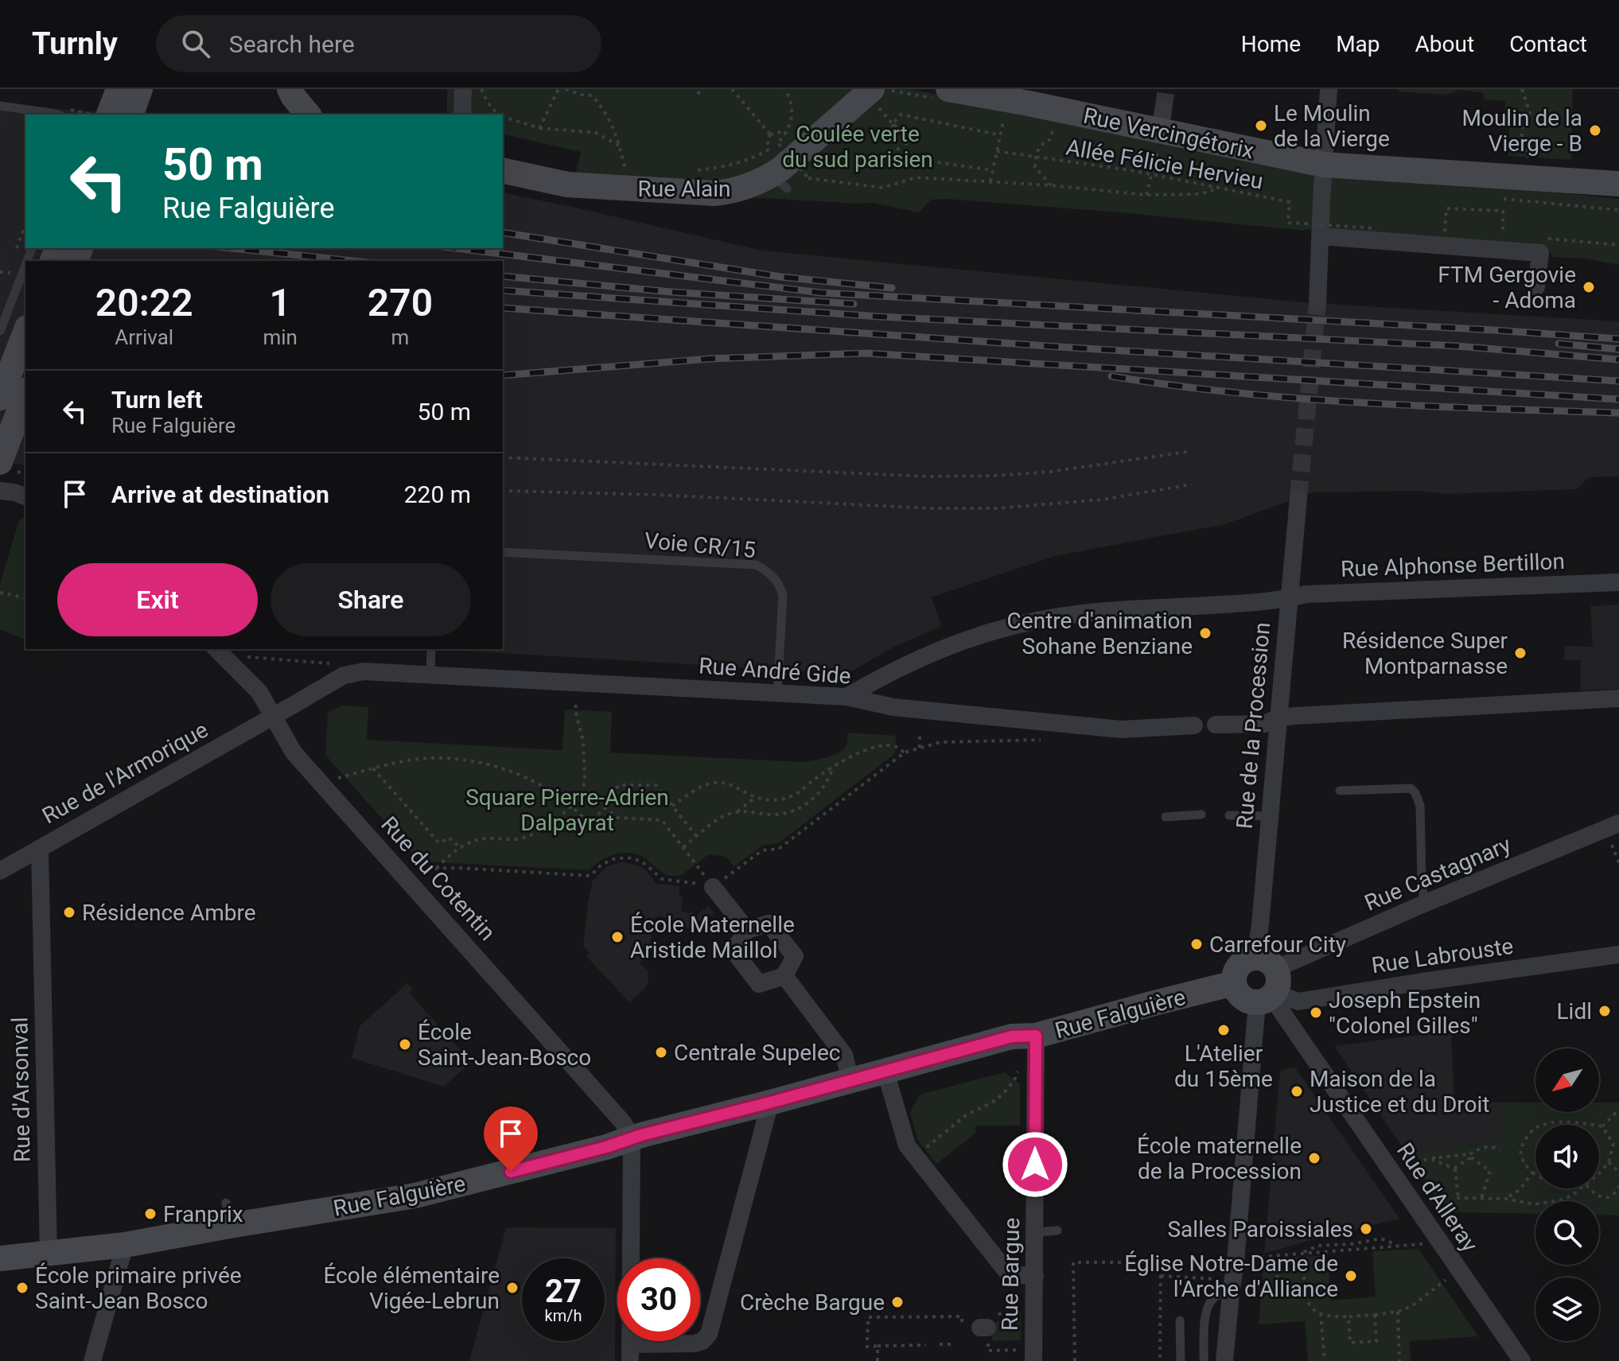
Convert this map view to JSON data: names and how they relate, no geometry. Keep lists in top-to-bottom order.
{
  "streets": {
    "main road": ["Rue Vercingétorix", "Rue Alain", "Rue Falguière"],
    "street": [
      "Rue Alphonse Bertillon",
      "Rue André Gide",
      "Rue de la Procession",
      "Rue de l'Armorique",
      "Rue Castagnary",
      "Rue du Cotentin",
      "Rue Labrouste",
      "Rue d'Arsonval",
      "Rue d'Alleray",
      "Rue Bargue"
    ],
    "lane": ["Voie CR/15"],
    "path": ["Allée Félicie Hervieu"]
  },
  "crossings": [
    ["Voie CR/15", "Rue André Gide"],
    ["Rue Alphonse Bertillon", "Rue André Gide"],
    ["Rue Alphonse Bertillon", "Rue de la Procession"],
    ["Rue André Gide", "Rue de l'Armorique"],
    ["Rue de la Procession", "Rue Castagnary"],
    ["Rue de la Procession", "Rue Labrouste"],
    ["Rue de la Procession", "Rue Falguière"],
    ["Rue de la Procession", "Rue d'Alleray"],
    ["Rue de l'Armorique", "Rue du Cotentin"],
    ["Rue de l'Armorique", "Rue d'Arsonval"],
    ["Rue Castagnary", "Rue Labrouste"],
    ["Rue Castagnary", "Rue Falguière"],
    ["Rue Castagnary", "Rue d'Alleray"],
    ["Rue du Cotentin", "Rue Falguière"],
    ["Rue Labrouste", "Rue Falguière"],
    ["Rue Labrouste", "Rue d'Alleray"],
    ["Rue Falguière", "Rue d'Arsonval"],
    ["Rue Falguière", "Rue d'Alleray"],
    ["Rue Falguière", "Rue Bargue"]
  ],
  "parks": ["Coulée verte du sud parisien", "Square Pierre-Adrien Dalpayrat"],
  "places": [
    "Le Moulin de la Vierge",
    "Moulin de la Vierge - B",
    "FTM Gergovie - Adoma",
    "Centre d'animation Sohane Benziane",
    "Résidence Super Montparnasse",
    "Résidence Ambre",
    "École Maternelle Aristide Maillol",
    "Carrefour City",
    "Lidl",
    "Joseph Epstein \"Colonel Gilles\"",
    "L'Atelier du 15ème",
    "École Saint-Jean-Bosco",
    "Centrale Supelec",
    "Maison de la Justice et du Droit",
    "École maternelle de la Procession",
    "Franprix",
    "Salles Paroissiales",
    "Église Notre-Dame de l'Arche d'Alliance",
    "École primaire privée Saint-Jean Bosco",
    "École élémentaire Vigée-Lebrun",
    "Crèche Bargue"
  ],
  "north": "bottom left",
  "page": {
    "header": "Turnly",
    "search": "Search here",
    "nav": [
      "Home",
      "Map",
      "About",
      "Contact"
    ],
    "turn": ["50 m", "Rue Falguière"],
    "eta": [
      "20:22",
      "Arrival",
      "1",
      "min",
      "270",
      "m"
    ],
    "list": [
      {
        "name": "Turn left",
        "note": "Rue Falguière",
        "value": "50 m"
      },
      {
        "name": "Arrive at destination",
        "value": "220 m"
      }
    ],
    "buttons": ["Exit", "Share"],
    "speed": "27 km/h",
    "limit": "30"
  }
}
